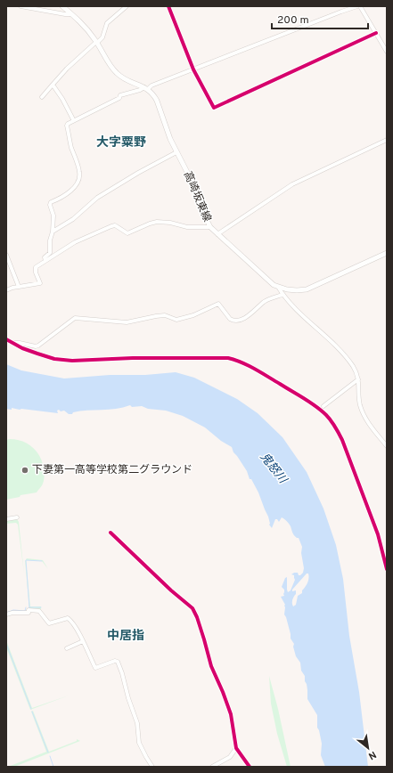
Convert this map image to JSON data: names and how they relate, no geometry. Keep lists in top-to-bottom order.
{
  "streets": {
    "main road": ["高崎坂東線"]
  },
  "districts": ["大字粟野", "中居指"],
  "water": ["鬼怒川"],
  "places": ["下妻第一高等学校第二グラウンド"],
  "scale_bar": "200 m",
  "north": "bottom right"
}
